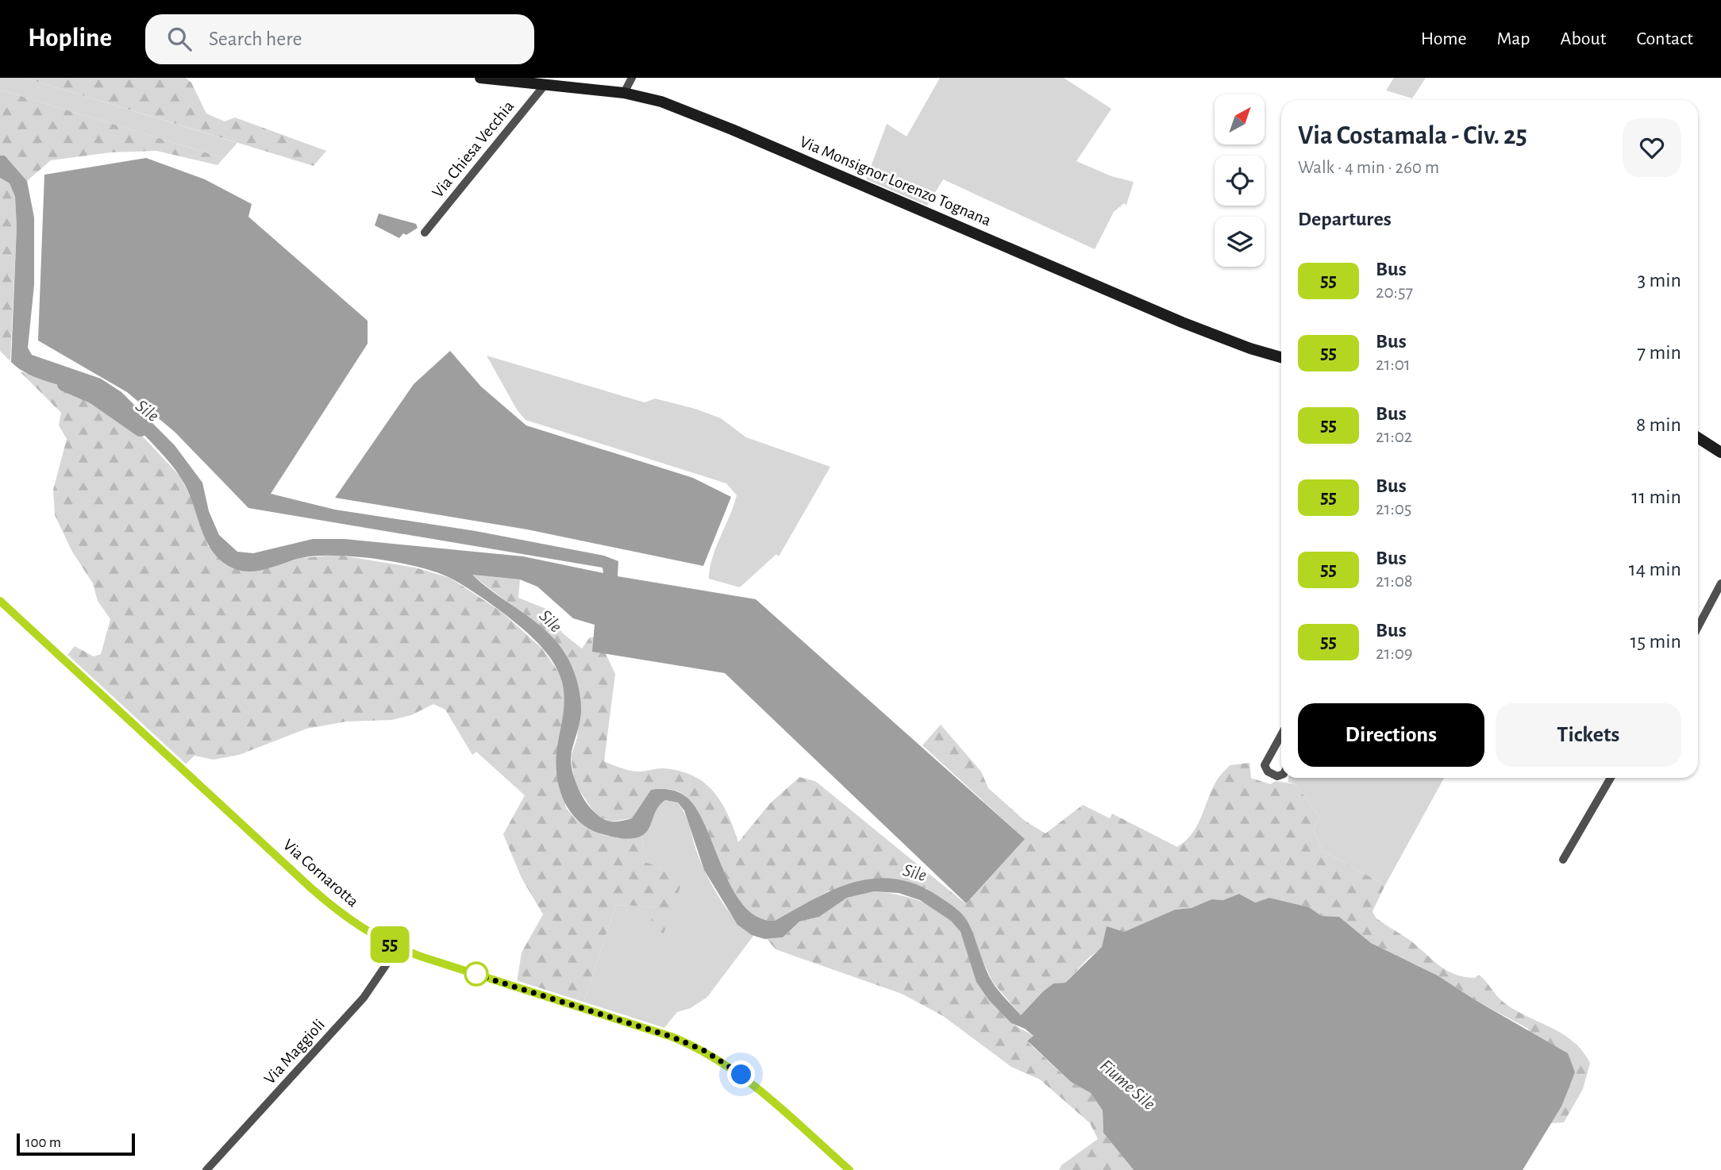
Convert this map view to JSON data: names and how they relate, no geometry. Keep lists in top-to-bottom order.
{
  "streets": {
    "main road": ["Via Monsignor Lorenzo Tognana", "Via Cornarotta"],
    "street": ["Via Chiesa Vecchia", "Via Maggioli"]
  },
  "crossings": [
    ["Via Chiesa Vecchia", "Via Monsignor Lorenzo Tognana"],
    ["Via Cornarotta", "Via Maggioli"]
  ],
  "water": ["Sile", "Fiume Sile"],
  "lines": ["bus line 55"],
  "scale_bar": "100 m",
  "north": "top right",
  "page": {
    "header": "Hopline",
    "search": "Search here",
    "nav": [
      "Home",
      "Map",
      "About",
      "Contact"
    ],
    "on_map": "55",
    "heading": [
      ["Via Costamala - Civ. 25", "Walk · 4 min · 260 m"],
      "Departures"
    ],
    "list": [
      {
        "mark": "55",
        "name": "Bus",
        "note": "20:57",
        "value": "3 min"
      },
      {
        "mark": "55",
        "name": "Bus",
        "note": "21:01",
        "value": "7 min"
      },
      {
        "mark": "55",
        "name": "Bus",
        "note": "21:02",
        "value": "8 min"
      },
      {
        "mark": "55",
        "name": "Bus",
        "note": "21:05",
        "value": "11 min"
      },
      {
        "mark": "55",
        "name": "Bus",
        "note": "21:08",
        "value": "14 min"
      },
      {
        "mark": "55",
        "name": "Bus",
        "note": "21:09",
        "value": "15 min"
      }
    ],
    "buttons": ["Directions", "Tickets"],
    "scale": "100 m"
  }
}
